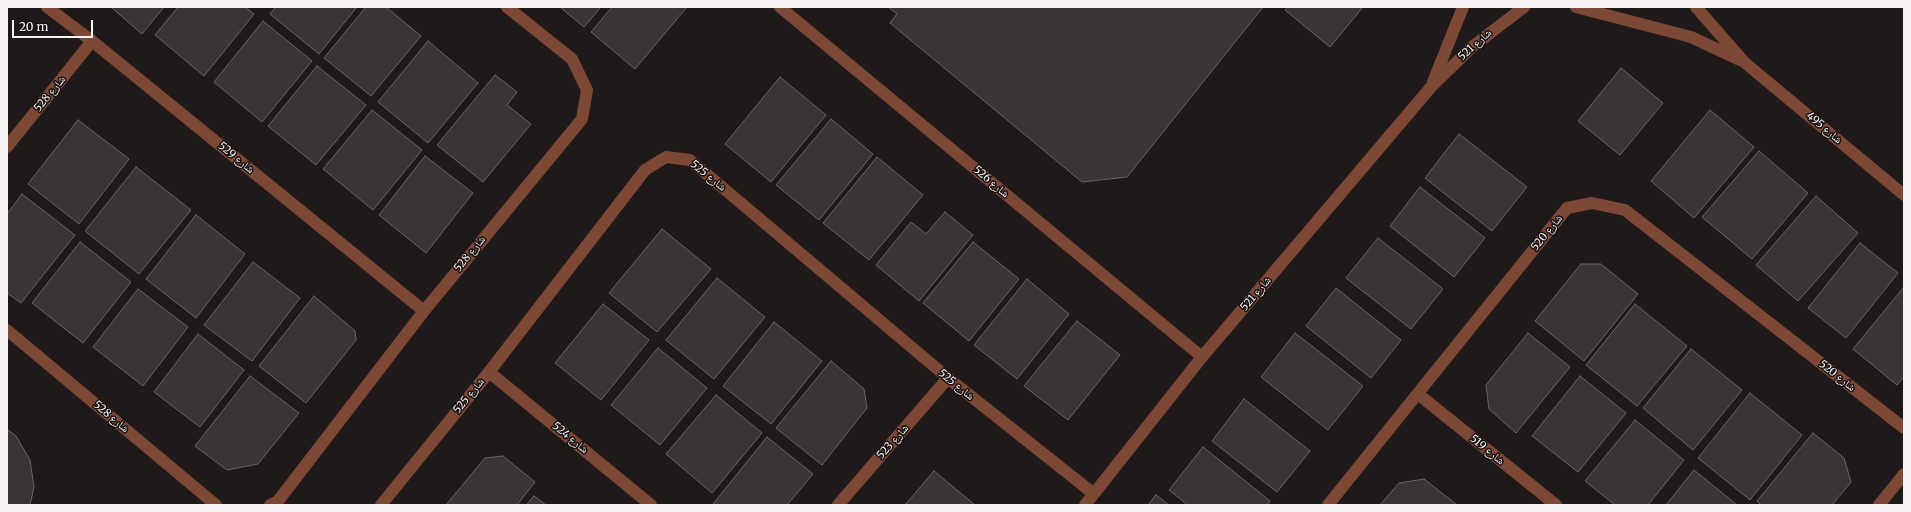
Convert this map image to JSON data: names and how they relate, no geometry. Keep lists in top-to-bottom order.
{
  "streets": {
    "street": [
      "شارع 521",
      "شارع 528",
      "شارع 495",
      "شارع 529",
      "شارع 525",
      "شارع 526",
      "شارع 520",
      "شارع 524",
      "شارع 523",
      "شارع 519"
    ]
  },
  "crossings": [
    ["شارع 521", "شارع 525"],
    ["شارع 521", "شارع 526"],
    ["شارع 528", "شارع 529"],
    ["شارع 525", "شارع 524"],
    ["شارع 525", "شارع 523"],
    ["شارع 520", "شارع 519"]
  ],
  "scale_bar": "20 m"
}
